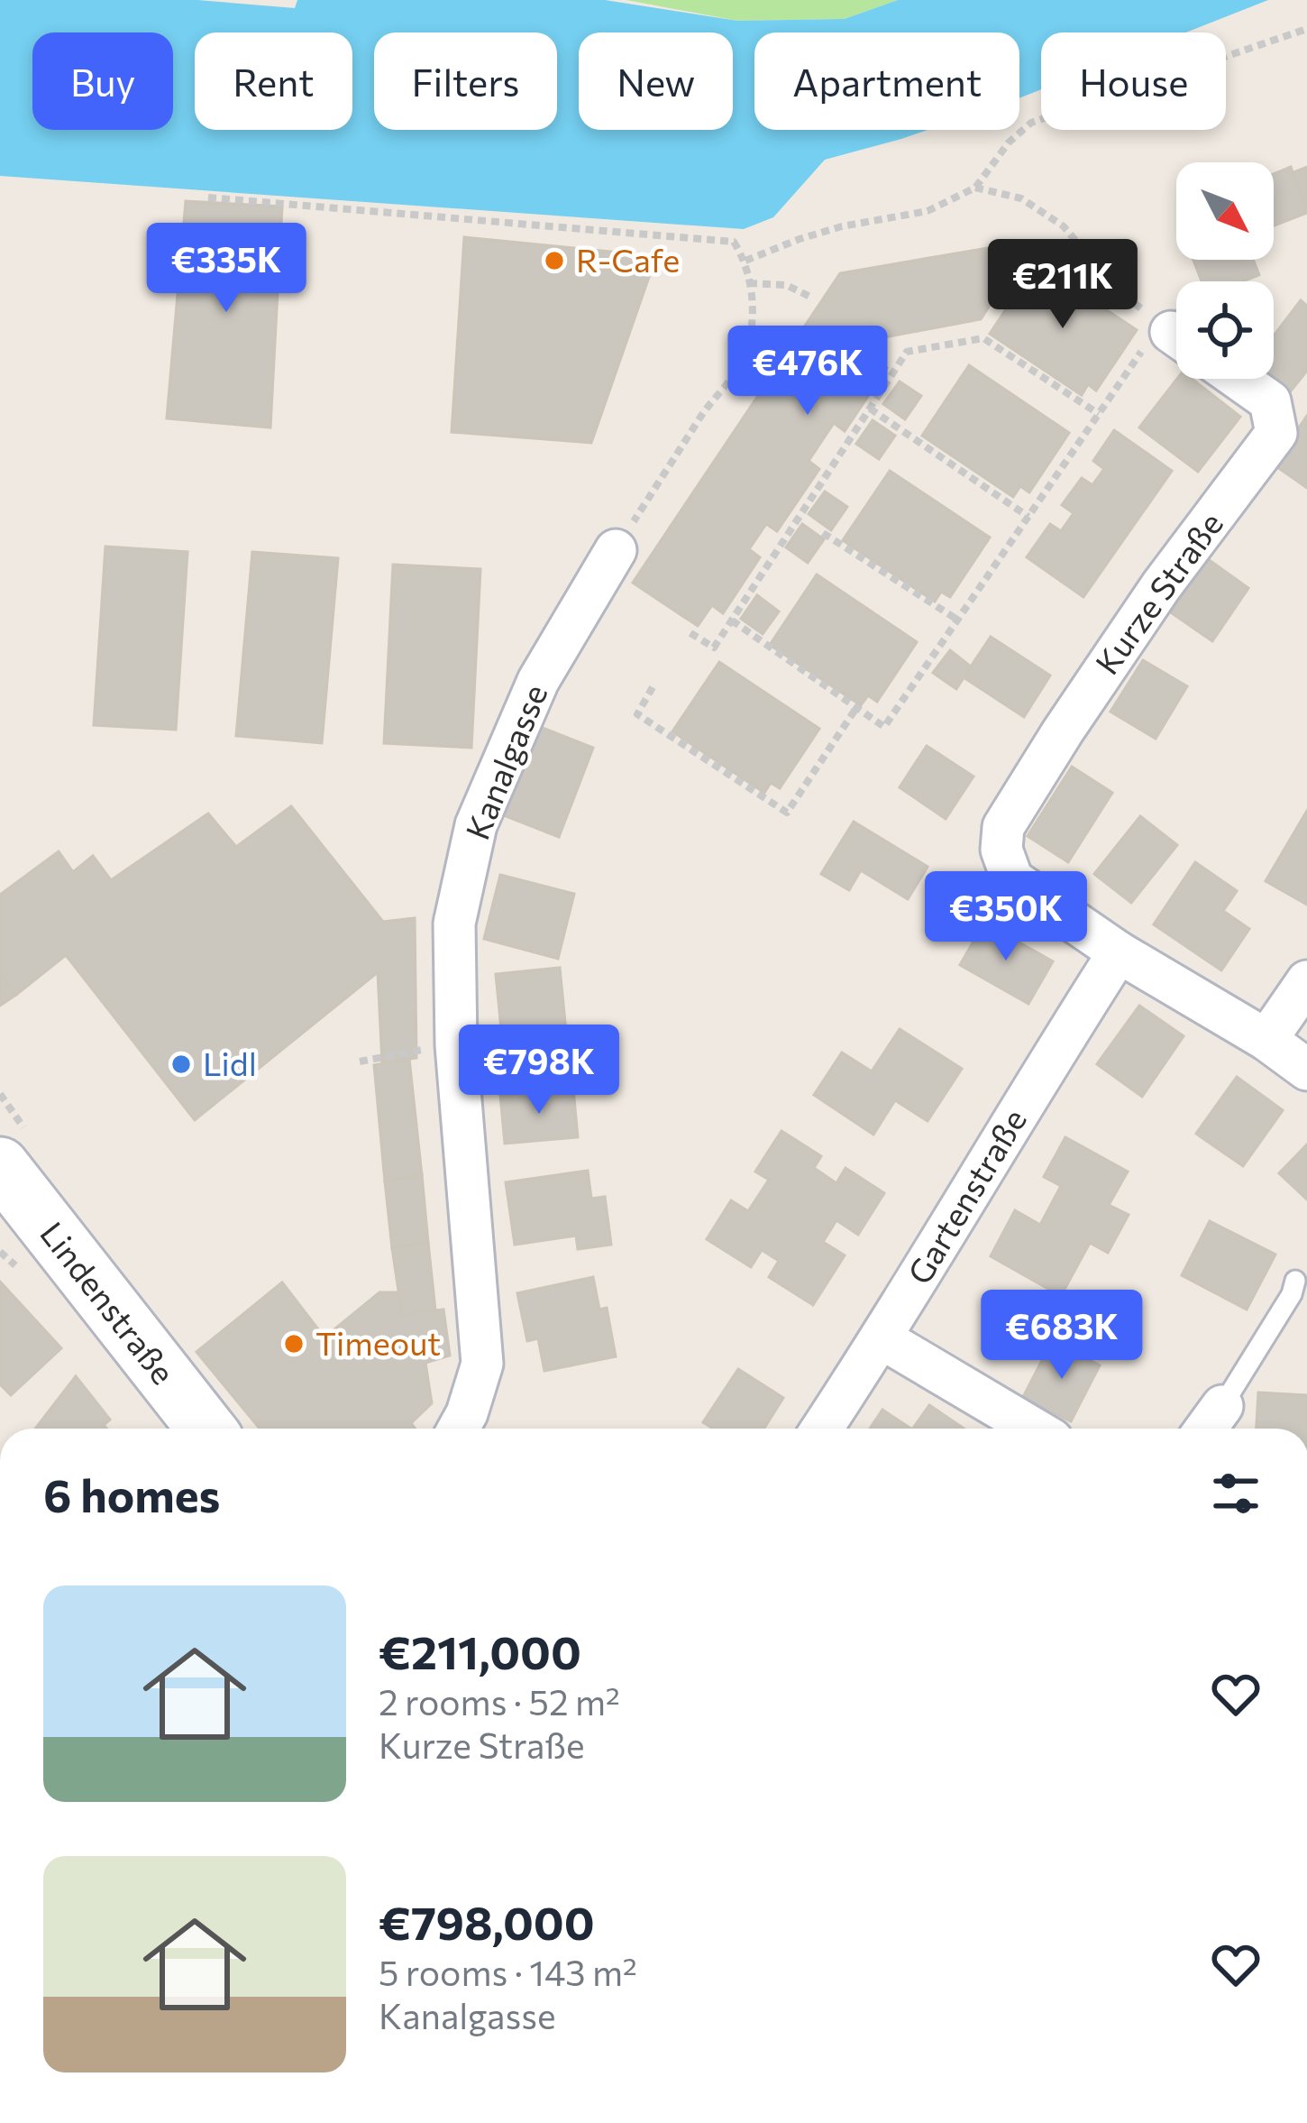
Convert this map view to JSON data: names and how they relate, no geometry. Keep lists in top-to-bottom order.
{
  "streets": {
    "main road": ["Lindenstraße"],
    "street": ["Kurze Straße", "Kanalgasse", "Gartenstraße"]
  },
  "crossings": [
    ["Kurze Straße", "Gartenstraße"]
  ],
  "places": ["R-Cafe", "Lidl", "Timeout"],
  "north": "bottom right",
  "page": {
    "chip": [
      "Buy",
      "Rent",
      "Filters",
      "New",
      "Apartment",
      "House"
    ],
    "price": [
      "€335K",
      "€211K",
      "€476K",
      "€350K",
      "€798K",
      "€683K"
    ],
    "heading": "6 homes",
    "list": [
      {
        "name": "€211,000",
        "note": "2 rooms · 52 m² · Kurze Straße"
      },
      {
        "name": "€798,000",
        "note": "5 rooms · 143 m² · Kanalgasse"
      }
    ]
  }
}
